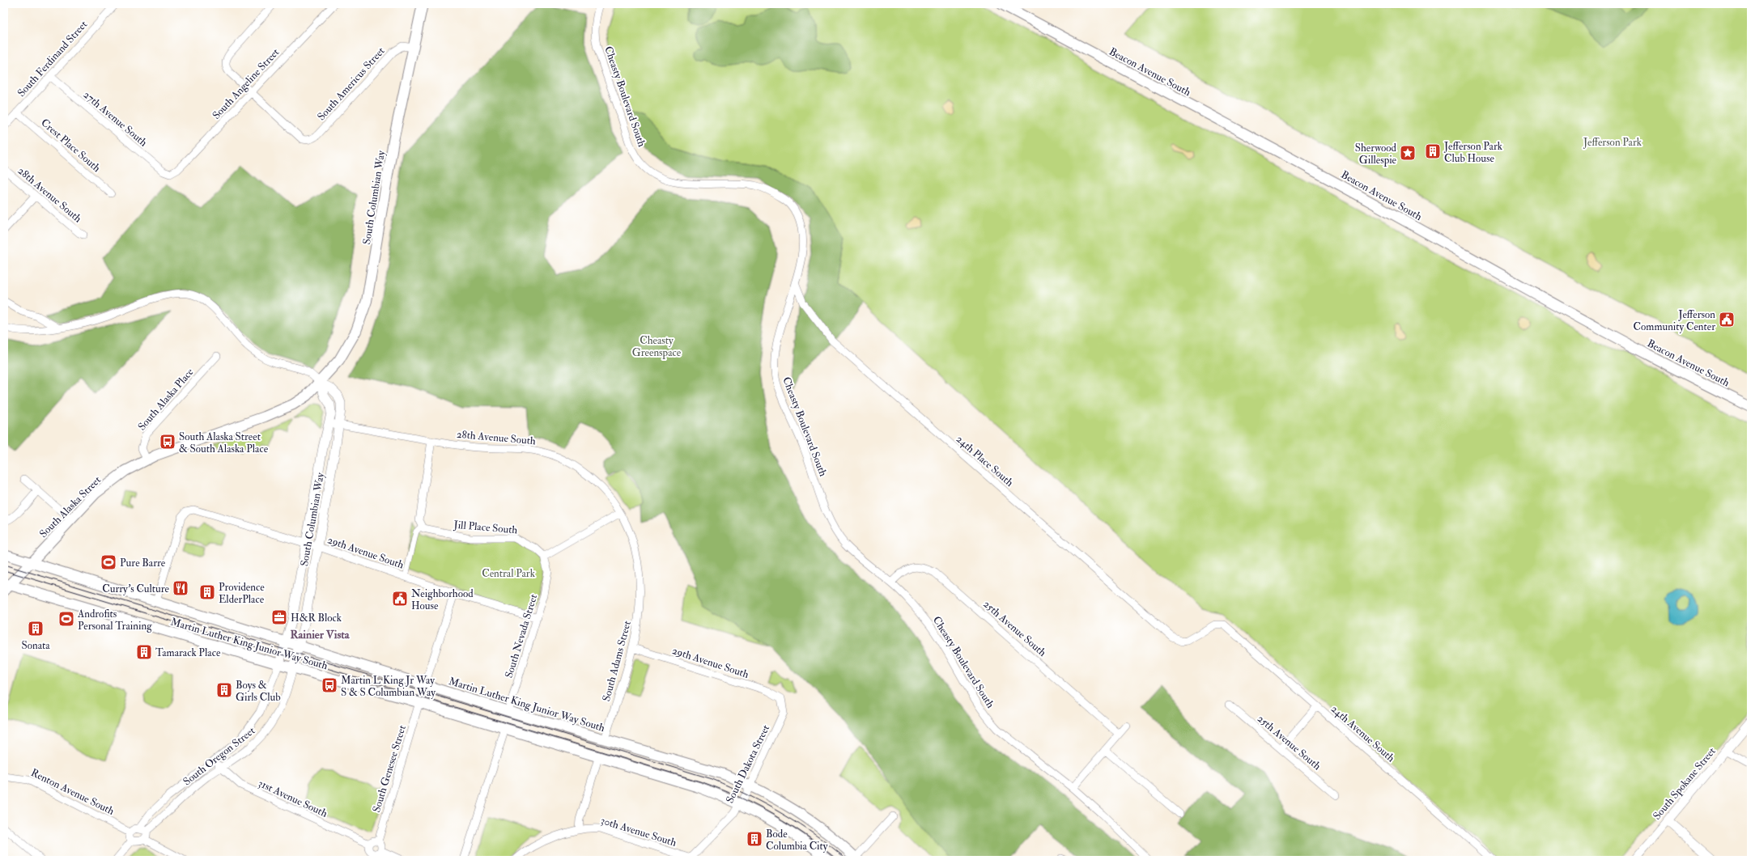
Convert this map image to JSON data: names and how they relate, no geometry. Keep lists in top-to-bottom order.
{
  "streets": {
    "main road": [
      "Beacon Avenue South",
      "South Columbian Way",
      "South Alaska Street",
      "Martin Luther King Junior Way South"
    ],
    "street": [
      "South Ferdinand Street",
      "South Angeline Street",
      "South Americus Street",
      "Cheasty Boulevard South",
      "27th Avenue South",
      "Crest Place South",
      "28th Avenue South",
      "South Alaska Place",
      "24th Place South",
      "Jill Place South",
      "29th Avenue South",
      "25th Avenue South",
      "South Nevada Street",
      "South Adams Street",
      "24th Avenue South",
      "South Oregon Street",
      "South Dakota Street",
      "South Genesee Street",
      "South Spokane Street",
      "Renton Avenue South",
      "31st Avenue South",
      "30th Avenue South"
    ]
  },
  "crossings": [
    ["South Ferdinand Street", "27th Avenue South"],
    ["South Ferdinand Street", "Crest Place South"],
    ["South Angeline Street", "South Americus Street"],
    ["South Angeline Street", "27th Avenue South"],
    ["South Americus Street", "South Columbian Way"],
    ["Cheasty Boulevard South", "24th Place South"],
    ["Cheasty Boulevard South", "25th Avenue South"],
    ["28th Avenue South", "South Columbian Way"],
    ["28th Avenue South", "South Adams Street"],
    ["South Columbian Way", "South Alaska Street"],
    ["South Columbian Way", "29th Avenue South"],
    ["South Columbian Way", "Martin Luther King Junior Way South"],
    ["South Columbian Way", "South Oregon Street"],
    ["South Alaska Place", "South Alaska Street"],
    ["24th Place South", "24th Avenue South"],
    ["South Alaska Street", "Martin Luther King Junior Way South"],
    ["Jill Place South", "South Nevada Street"],
    ["29th Avenue South", "South Nevada Street"],
    ["29th Avenue South", "Martin Luther King Junior Way South"],
    ["29th Avenue South", "South Adams Street"],
    ["29th Avenue South", "South Dakota Street"],
    ["South Nevada Street", "Martin Luther King Junior Way South"],
    ["Martin Luther King Junior Way South", "South Adams Street"],
    ["Martin Luther King Junior Way South", "South Oregon Street"],
    ["Martin Luther King Junior Way South", "South Dakota Street"],
    ["Martin Luther King Junior Way South", "South Genesee Street"],
    ["South Oregon Street", "Renton Avenue South"],
    ["South Oregon Street", "31st Avenue South"],
    ["South Dakota Street", "30th Avenue South"],
    ["South Genesee Street", "31st Avenue South"]
  ],
  "districts": ["Rainier Vista"],
  "parks": ["Jefferson Park", "Cheasty Greenspace", "Central Park"],
  "places": {
    "building": [
      "Jefferson Park Club House",
      "Providence ElderPlace",
      "Sonata",
      "Tamarack Place",
      "Boys & Girls Club",
      "Bode Columbia City"
    ],
    "place": ["Sherwood Gillespie"],
    "public building": ["Jefferson Community Center", "Neighborhood House"],
    "bus stop": ["South Alaska Street & South Alaska Place", "Martin L King Jr Way S & S Columbian Way"],
    "sports": ["Pure Barre", "Androfits Personal Training"],
    "restaurant": ["Curry's Culture"],
    "office": ["H&R Block"]
  }
}
